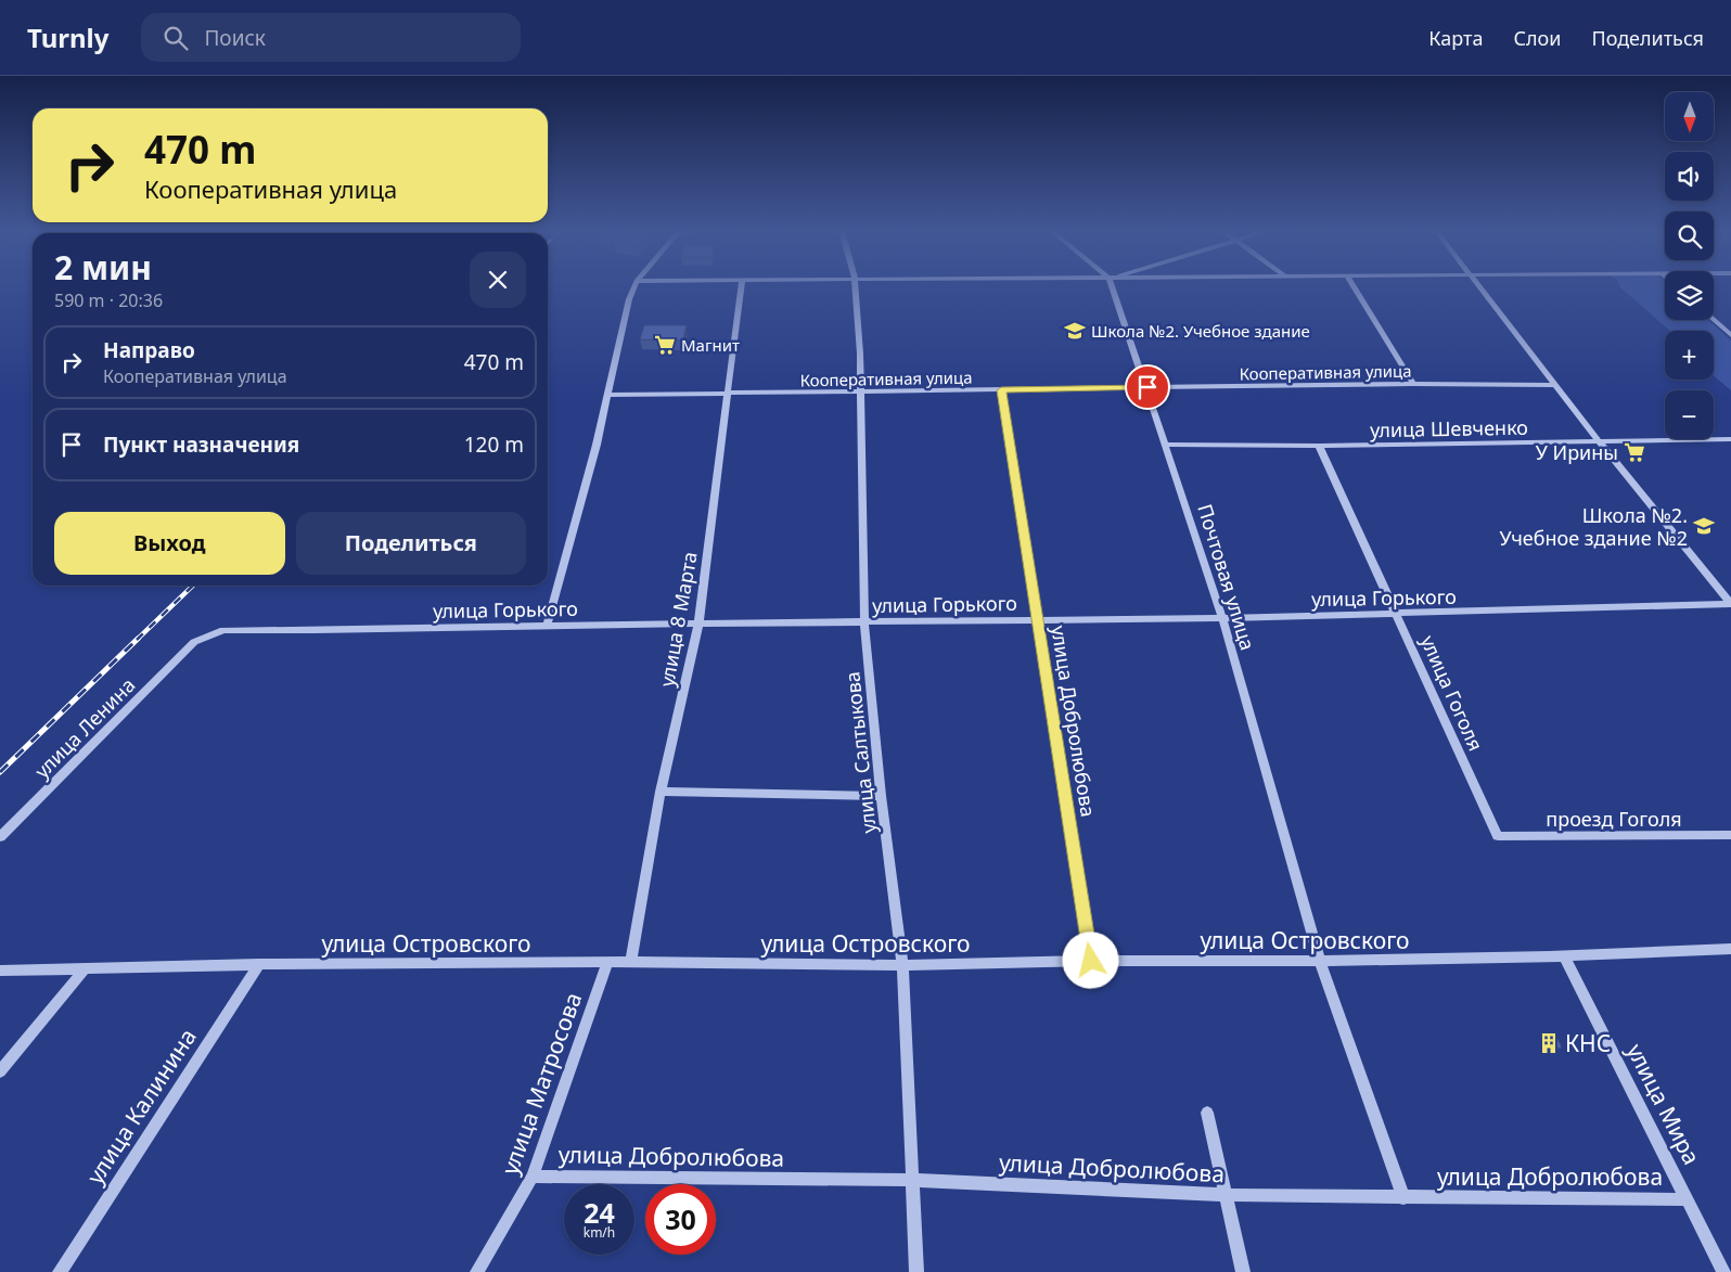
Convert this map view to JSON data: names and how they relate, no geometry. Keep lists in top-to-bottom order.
{
  "streets": {
    "street": [
      "Кооперативная улица",
      "улица Шевченко",
      "Почтовая улица",
      "улица Горького",
      "улица 8 Марта",
      "улица Гоголя",
      "улица Добролюбова",
      "улица Ленина",
      "улица Салтыкова",
      "проезд Гоголя",
      "улица Островского",
      "улица Матросова",
      "улица Мира",
      "улица Калинина"
    ]
  },
  "crossings": [
    ["Кооперативная улица", "Почтовая улица"],
    ["Кооперативная улица", "улица 8 Марта"],
    ["Кооперативная улица", "улица Добролюбова"],
    ["Кооперативная улица", "улица Салтыкова"],
    ["улица Шевченко", "Почтовая улица"],
    ["улица Шевченко", "улица Гоголя"],
    ["Почтовая улица", "улица Горького"],
    ["Почтовая улица", "улица Островского"],
    ["улица Горького", "улица 8 Марта"],
    ["улица Горького", "улица Гоголя"],
    ["улица Горького", "улица Добролюбова"],
    ["улица Горького", "улица Ленина"],
    ["улица Горького", "улица Салтыкова"],
    ["улица 8 Марта", "улица Островского"],
    ["улица Гоголя", "проезд Гоголя"],
    ["улица Добролюбова", "улица Салтыкова"],
    ["улица Добролюбова", "улица Островского"],
    ["улица Добролюбова", "улица Матросова"],
    ["улица Добролюбова", "улица Мира"],
    ["улица Салтыкова", "улица Островского"],
    ["улица Островского", "улица Матросова"],
    ["улица Островского", "улица Мира"],
    ["улица Островского", "улица Калинина"]
  ],
  "places": {
    "school or university": ["Школа №2. Учебное здание", "Школа №2. Учебное здание №2"],
    "supermarket": ["Магнит", "У Ирины"],
    "building": ["КНС"]
  },
  "north": "bottom",
  "page": {
    "header": "Turnly",
    "search": "Поиск",
    "nav": ["Карта", "Слои", "Поделиться"],
    "map_buttons": ["+", "−"],
    "turn": ["470 m", "Кооперативная улица"],
    "heading": ["2 мин", "590 m · 20:36"],
    "list": [
      {
        "name": "Направо",
        "note": "Кооперативная улица",
        "value": "470 m"
      },
      {
        "name": "Пункт назначения",
        "value": "120 m"
      }
    ],
    "buttons": ["Выход", "Поделиться"],
    "speed": "24 km/h",
    "limit": "30"
  }
}
